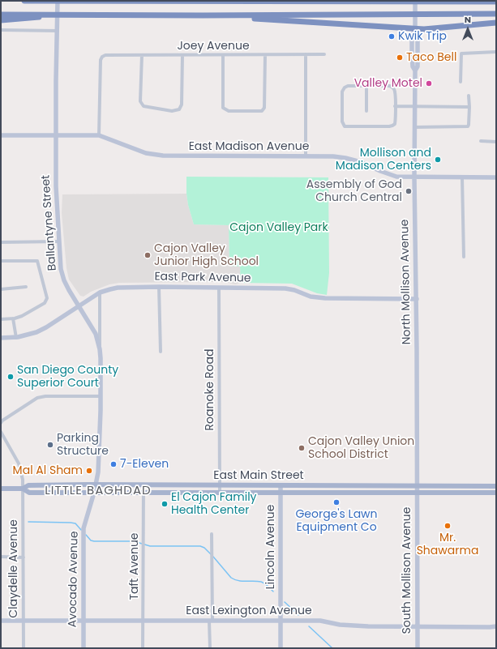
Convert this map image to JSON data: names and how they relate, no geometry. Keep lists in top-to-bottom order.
{
  "streets": {
    "main road": ["East Main Street"],
    "street": [
      "Joey Avenue",
      "East Madison Avenue",
      "Ballantyne Street",
      "East Park Avenue",
      "North Mollison Avenue",
      "Roanoke Road",
      "Lincoln Avenue",
      "Taft Avenue",
      "Claydelle Avenue",
      "South Mollison Avenue",
      "Avocado Avenue",
      "East Lexington Avenue"
    ]
  },
  "crossings": [
    ["Joey Avenue", "East Madison Avenue"],
    ["East Madison Avenue", "Ballantyne Street"],
    ["East Madison Avenue", "North Mollison Avenue"],
    ["Ballantyne Street", "East Park Avenue"],
    ["Ballantyne Street", "East Main Street"],
    ["Ballantyne Street", "Avocado Avenue"],
    ["East Park Avenue", "North Mollison Avenue"],
    ["East Park Avenue", "Roanoke Road"],
    ["North Mollison Avenue", "East Main Street"],
    ["North Mollison Avenue", "South Mollison Avenue"],
    ["Roanoke Road", "East Main Street"],
    ["East Main Street", "Lincoln Avenue"],
    ["East Main Street", "Taft Avenue"],
    ["East Main Street", "Claydelle Avenue"],
    ["East Main Street", "South Mollison Avenue"],
    ["East Main Street", "Avocado Avenue"],
    ["Lincoln Avenue", "East Lexington Avenue"],
    ["Taft Avenue", "East Lexington Avenue"],
    ["Claydelle Avenue", "East Lexington Avenue"],
    ["South Mollison Avenue", "East Lexington Avenue"],
    ["Avocado Avenue", "East Lexington Avenue"]
  ],
  "districts": ["LITTLE BAGHDAD"],
  "parks": ["Cajon Valley Park"],
  "places": [
    "Kwik Trip",
    "Taco Bell",
    "Valley Motel",
    "Mollison and Madison Centers",
    "Assembly of God Church Central",
    "Cajon Valley Junior High School",
    "San Diego County Superior Court",
    "Parking Structure",
    "Cajon Valley Union School District",
    "7-Eleven",
    "Mal Al Sham",
    "George's Lawn Equipment Co",
    "El Cajon Family Health Center",
    "Mr. Shawarma"
  ],
  "north": "top"
}
